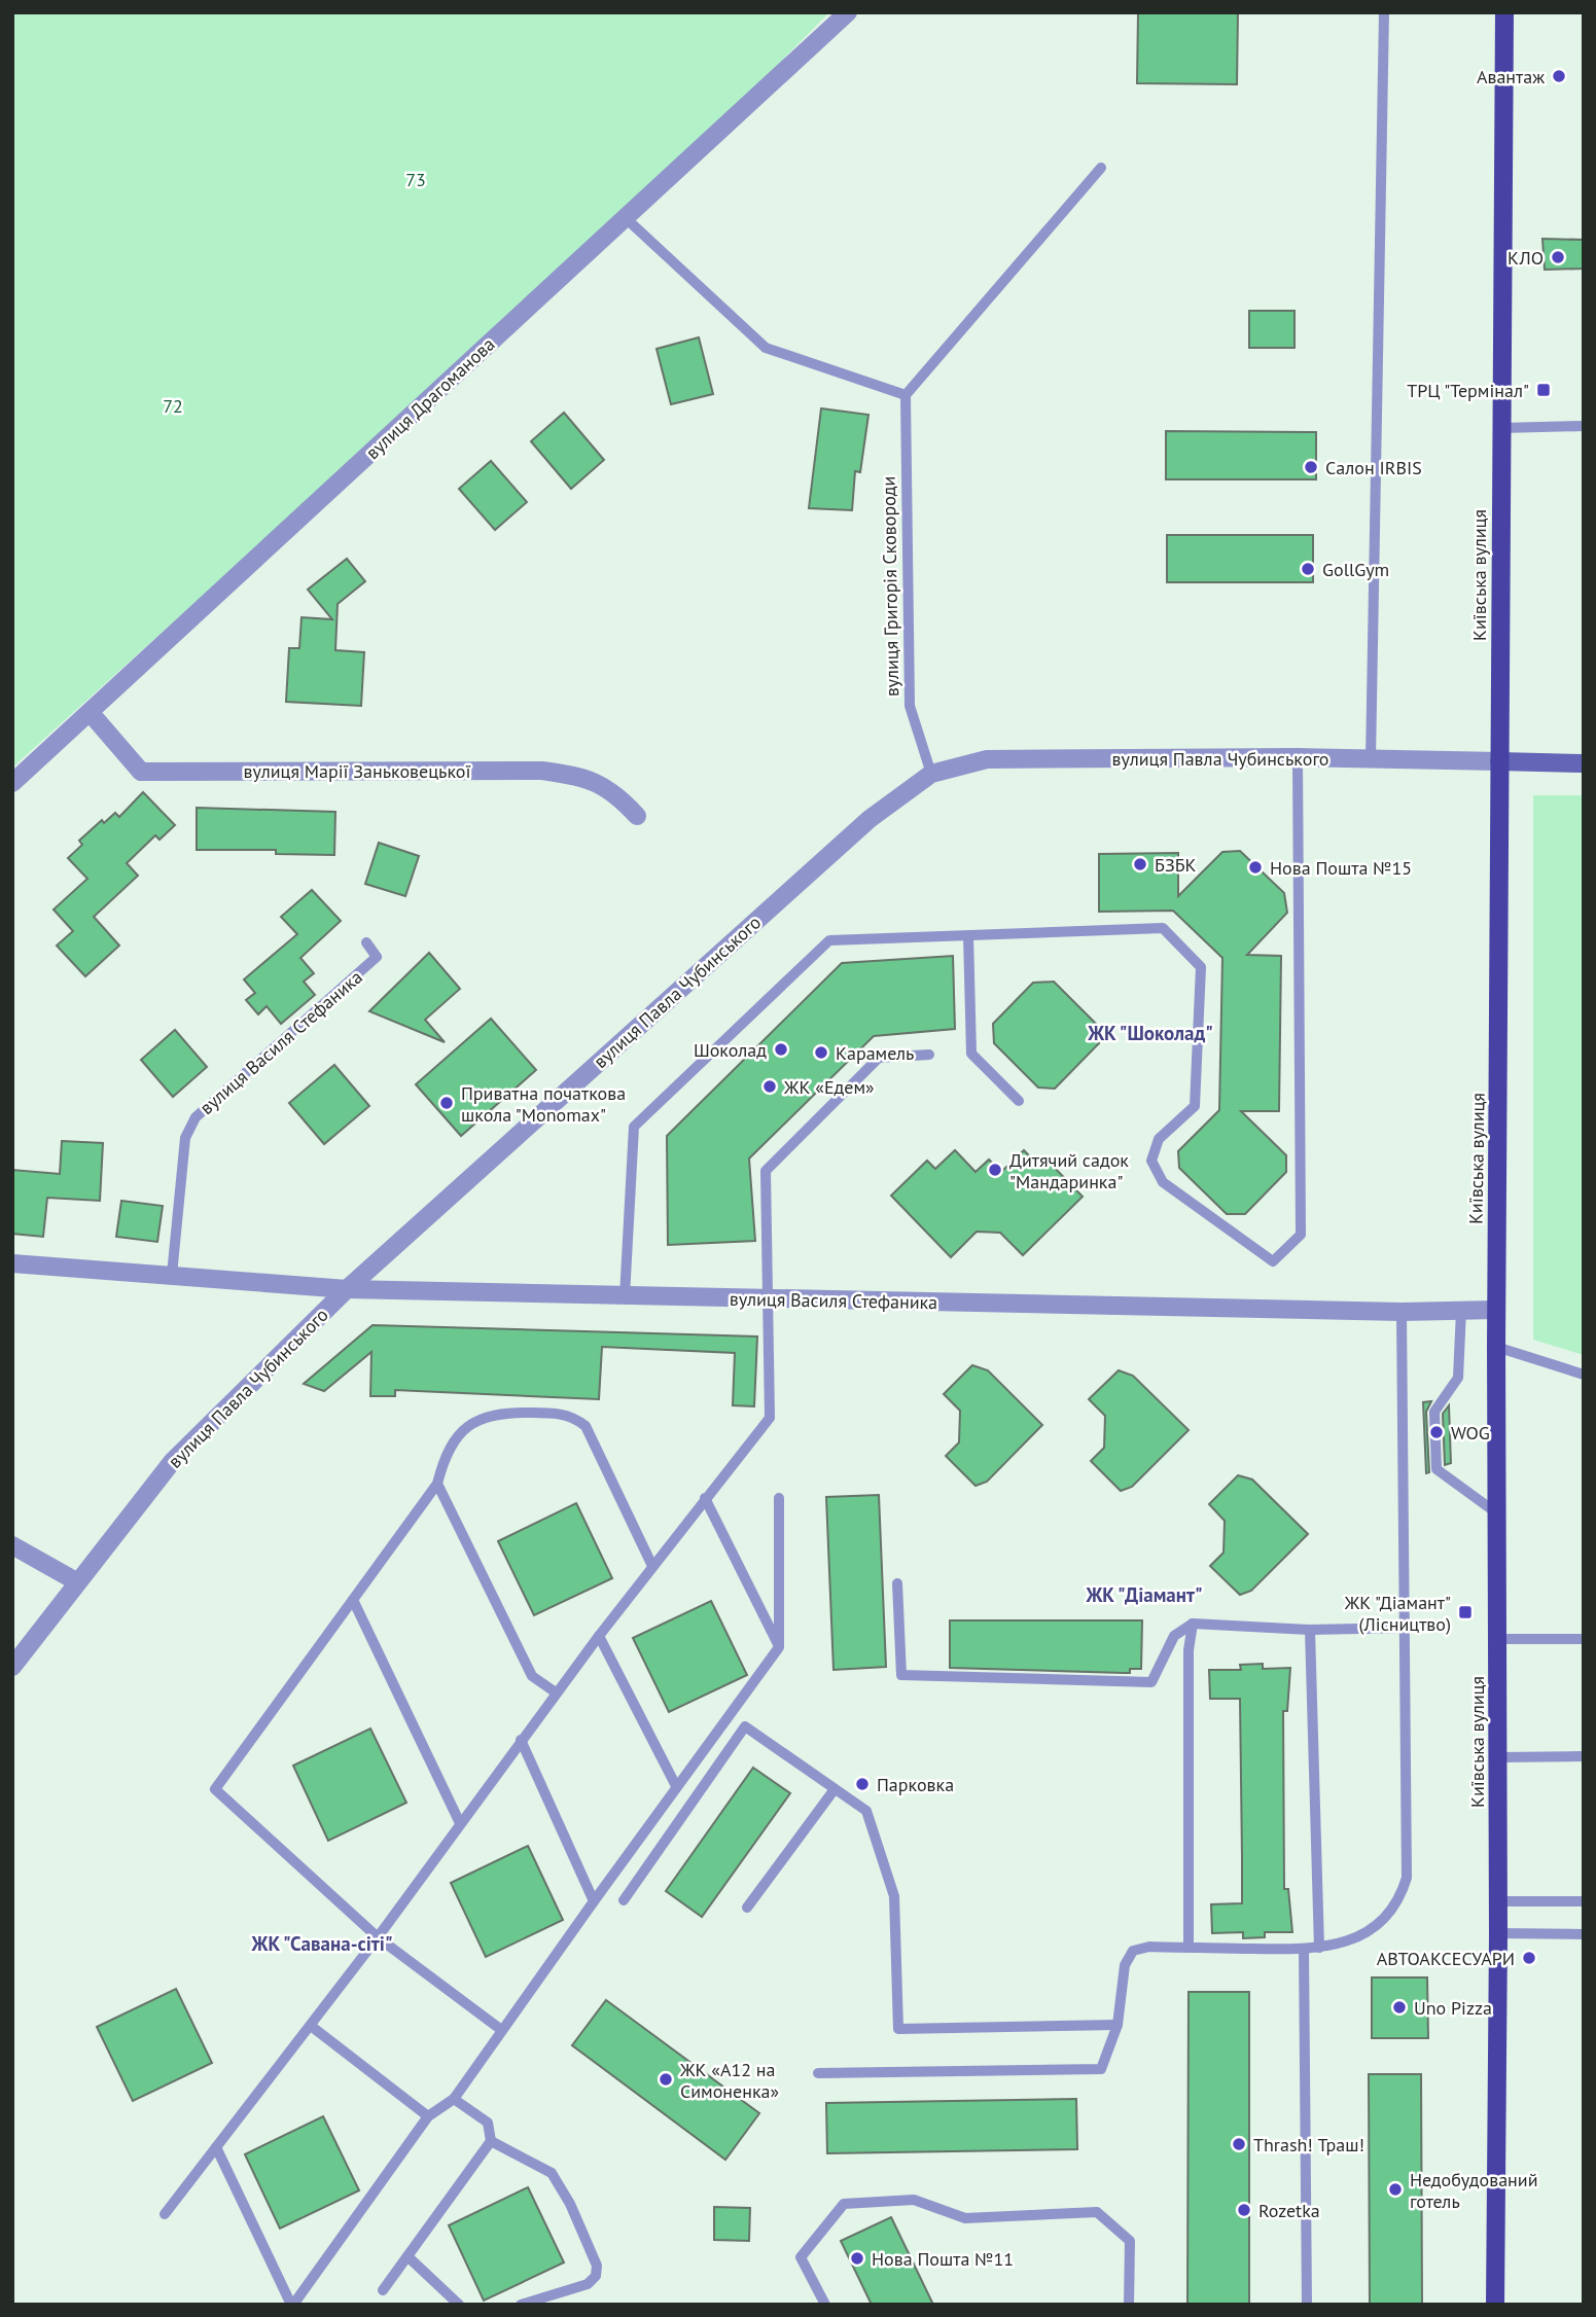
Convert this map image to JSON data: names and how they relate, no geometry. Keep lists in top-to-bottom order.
{
  "streets": {
    "main road": ["Київська вулиця"],
    "street": [
      "вулиця Драгоманова",
      "вулиця Павла Чубинського",
      "вулиця Марії Заньковецької",
      "вулиця Василя Стефаника"
    ],
    "lane": ["вулиця Григорія Сковороди"]
  },
  "crossings": [
    ["вулиця Драгоманова", "вулиця Марії Заньковецької"],
    ["Київська вулиця", "вулиця Павла Чубинського"],
    ["Київська вулиця", "вулиця Василя Стефаника"],
    ["вулиця Григорія Сковороди", "вулиця Павла Чубинського"],
    ["вулиця Павла Чубинського", "вулиця Василя Стефаника"]
  ],
  "districts": ["ЖК \"Шоколад\"", "ЖК \"Діамант\"", "ЖК \"Савана-сіті\""],
  "parks": ["73", "72"],
  "places": {
    "other": [
      "Авантаж",
      "КЛО",
      "Салон IRBIS",
      "GollGym",
      "БЗБК",
      "Нова Пошта №15",
      "Шоколад",
      "Карамель",
      "ЖК «Едем»",
      "Приватна початкова школа \"Monomax\"",
      "Дитячий садок \"Мандаринка\"",
      "WOG",
      "Парковка",
      "АВТОАКСЕСУАРИ",
      "Uno Pizza",
      "ЖК «А12 на Симоненка»",
      "Thrash! Траш!",
      "Недобудований готель",
      "Rozetka",
      "Нова Пошта №11"
    ],
    "transit": ["ТРЦ \"Термінал\"", "ЖК \"Діамант\" (Лісництво)"]
  }
}
